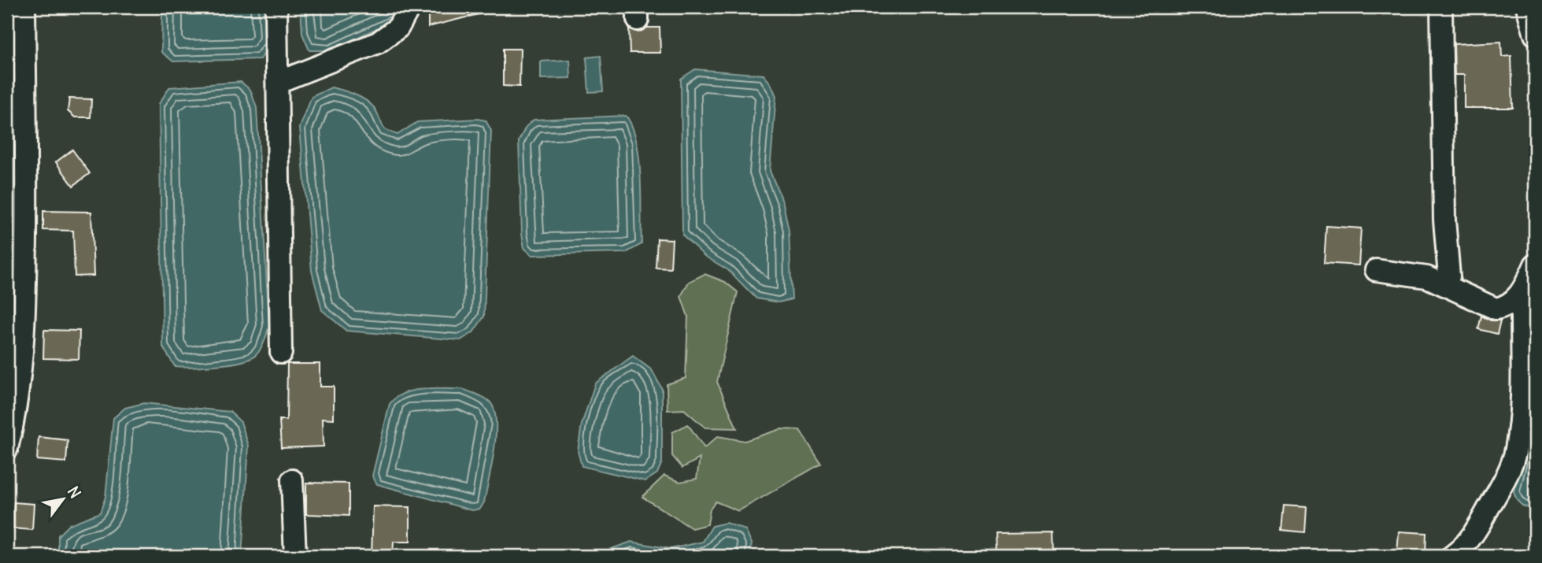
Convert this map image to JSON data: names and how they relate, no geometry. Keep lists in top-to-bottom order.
{
  "north": "top right"
}
